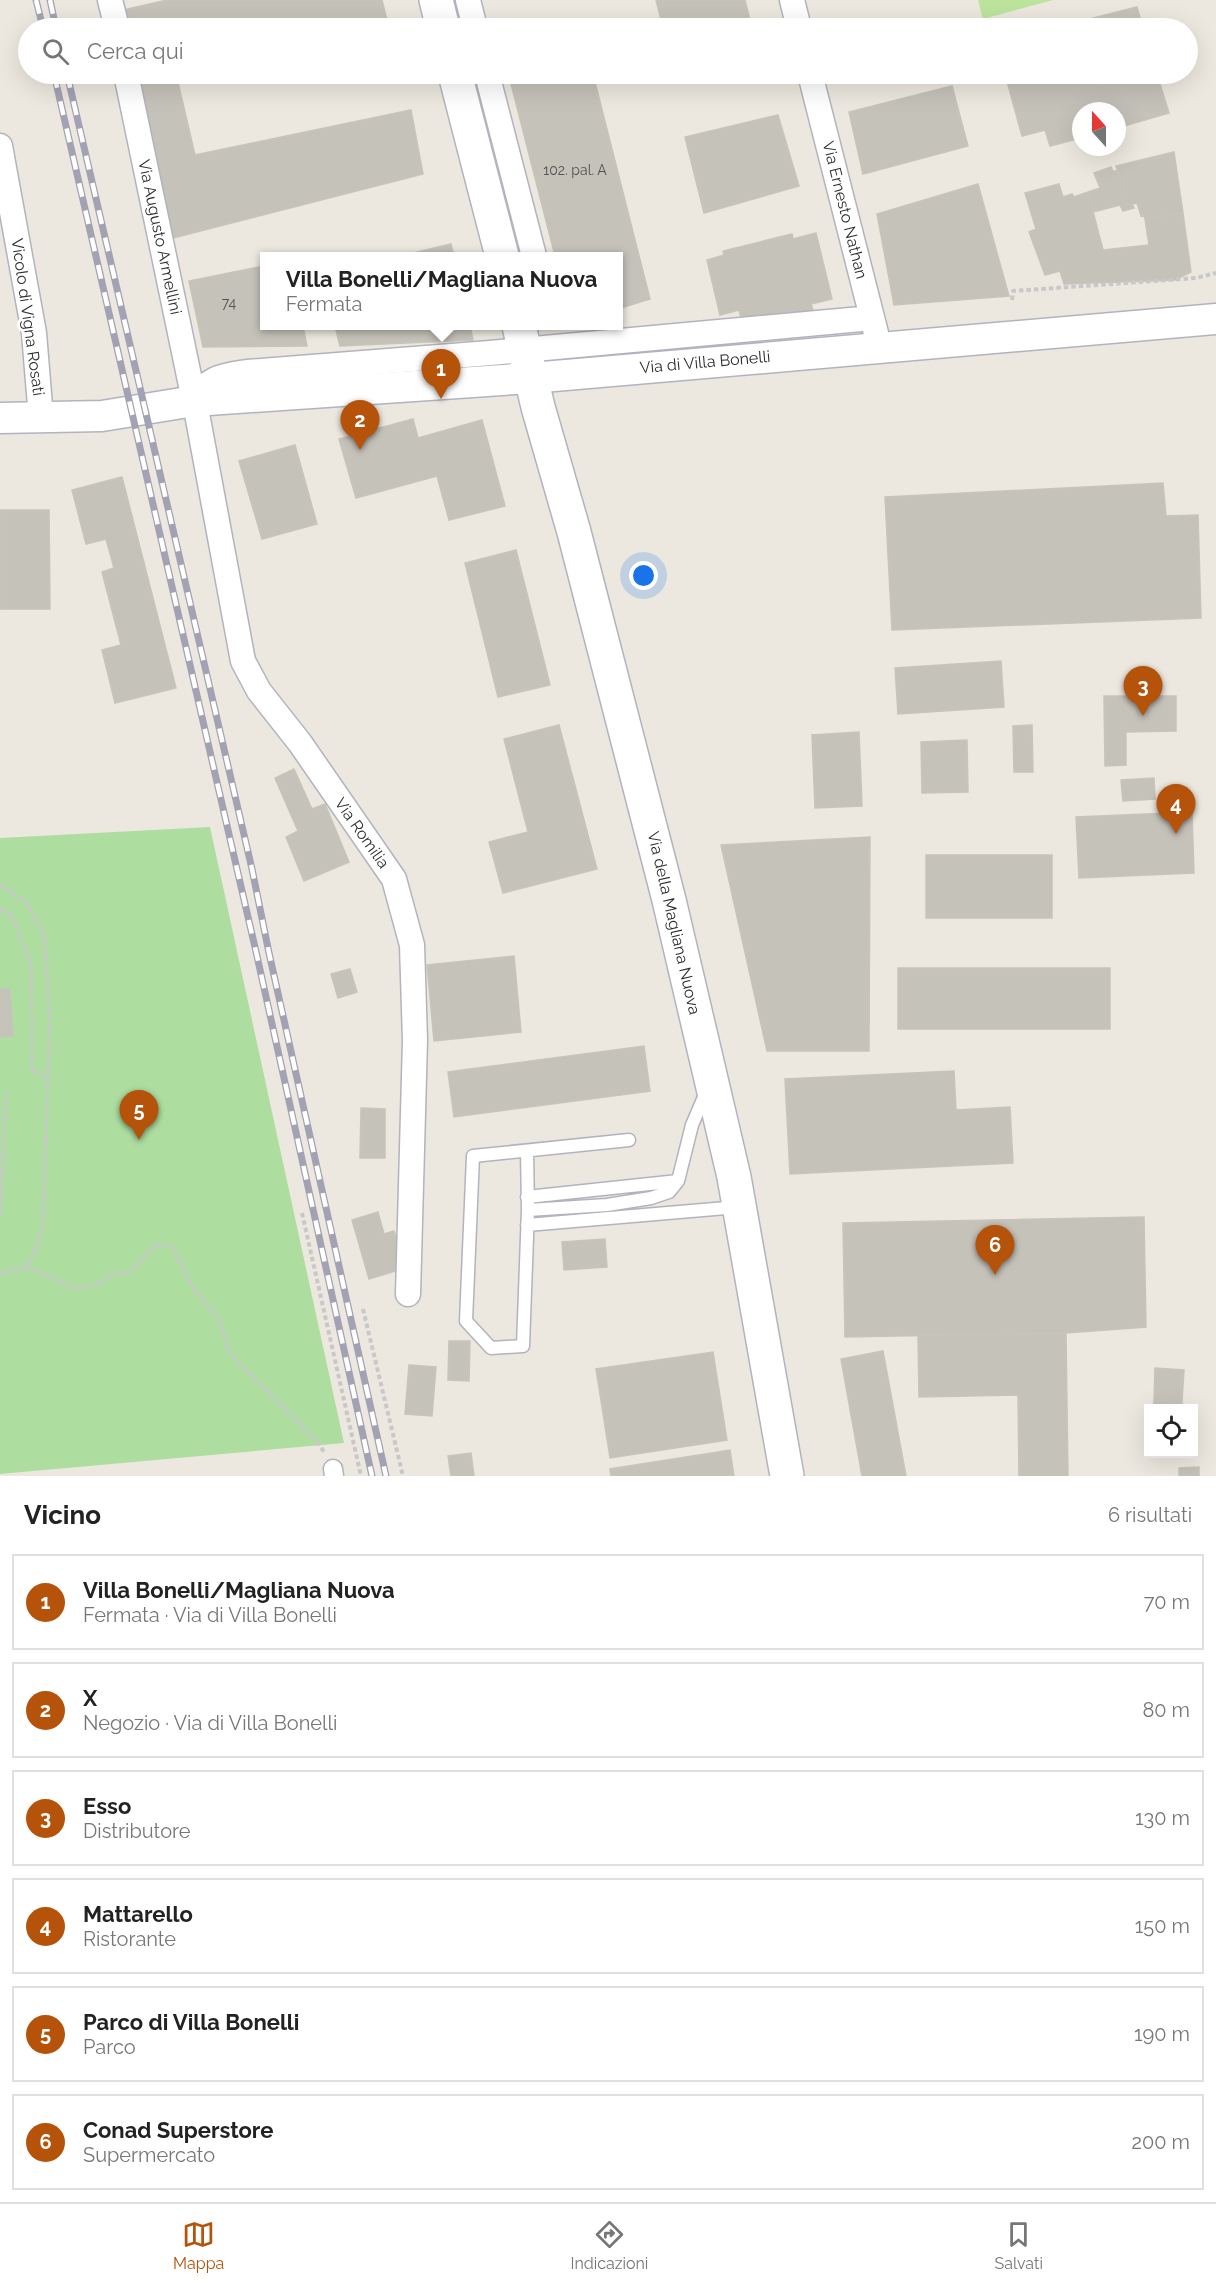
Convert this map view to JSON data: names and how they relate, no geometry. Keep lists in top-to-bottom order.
{
  "streets": {
    "main road": ["Via della Magliana Nuova"],
    "street": [
      "Via Ernesto Nathan",
      "Via Augusto Armellini",
      "Vicolo di Vigna Rosati",
      "Via di Villa Bonelli",
      "Via Romilia"
    ]
  },
  "crossings": [
    ["Via Ernesto Nathan", "Via di Villa Bonelli"],
    ["Via Augusto Armellini", "Via di Villa Bonelli"],
    ["Via Augusto Armellini", "Via Romilia"],
    ["Vicolo di Vigna Rosati", "Via di Villa Bonelli"],
    ["Via di Villa Bonelli", "Via Romilia"],
    ["Via di Villa Bonelli", "Via della Magliana Nuova"]
  ],
  "house_numbers": ["102. pal. A", "74"],
  "north": "top",
  "page": {
    "search": "Cerca qui",
    "popup": ["Villa Bonelli/Magliana Nuova", "Fermata"],
    "pins": [
      "1",
      "2",
      "3",
      "4",
      "5",
      "6"
    ],
    "heading": ["Vicino", "6 risultati"],
    "list": [
      {
        "mark": "1",
        "name": "Villa Bonelli/Magliana Nuova",
        "note": "Fermata · Via di Villa Bonelli",
        "value": "70 m"
      },
      {
        "mark": "2",
        "name": "X",
        "note": "Negozio · Via di Villa Bonelli",
        "value": "80 m"
      },
      {
        "mark": "3",
        "name": "Esso",
        "note": "Distributore",
        "value": "130 m"
      },
      {
        "mark": "4",
        "name": "Mattarello",
        "note": "Ristorante",
        "value": "150 m"
      },
      {
        "mark": "5",
        "name": "Parco di Villa Bonelli",
        "note": "Parco",
        "value": "190 m"
      },
      {
        "mark": "6",
        "name": "Conad Superstore",
        "note": "Supermercato",
        "value": "200 m"
      }
    ],
    "nav": ["Mappa", "Indicazioni", "Salvati"]
  }
}
